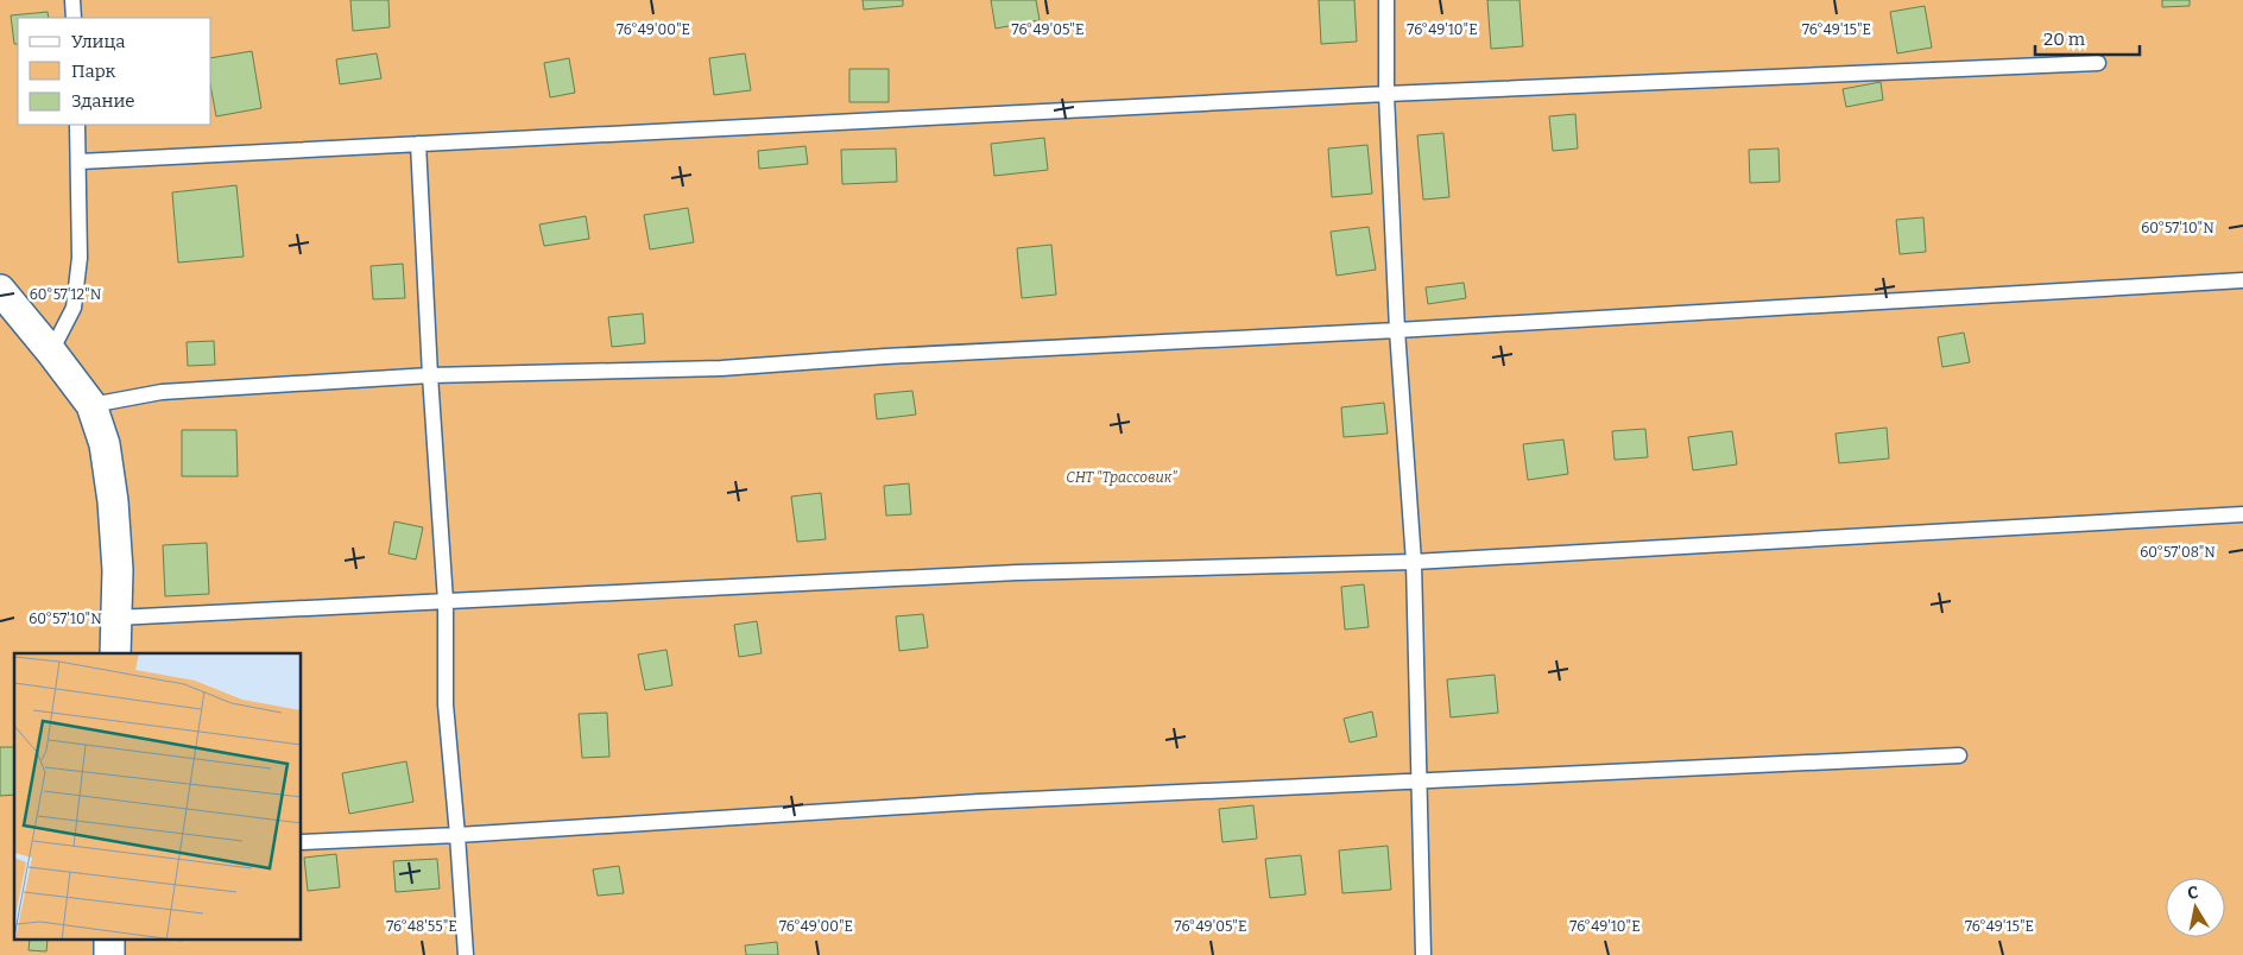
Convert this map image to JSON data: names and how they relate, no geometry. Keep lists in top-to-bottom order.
{
  "parks": ["СНТ \"Трассовик\""],
  "legend": ["Улица", "Парк", "Здание"],
  "scale_bar": "20 m",
  "north": "top",
  "coordinates": [
    "76°49'15\"E",
    "76°49'00\"E",
    "76°49'05\"E",
    "76°49'10\"E",
    "60°57'10\"N",
    "60°57'12\"N",
    "60°57'08\"N",
    "76°48'55\"E"
  ]
}
